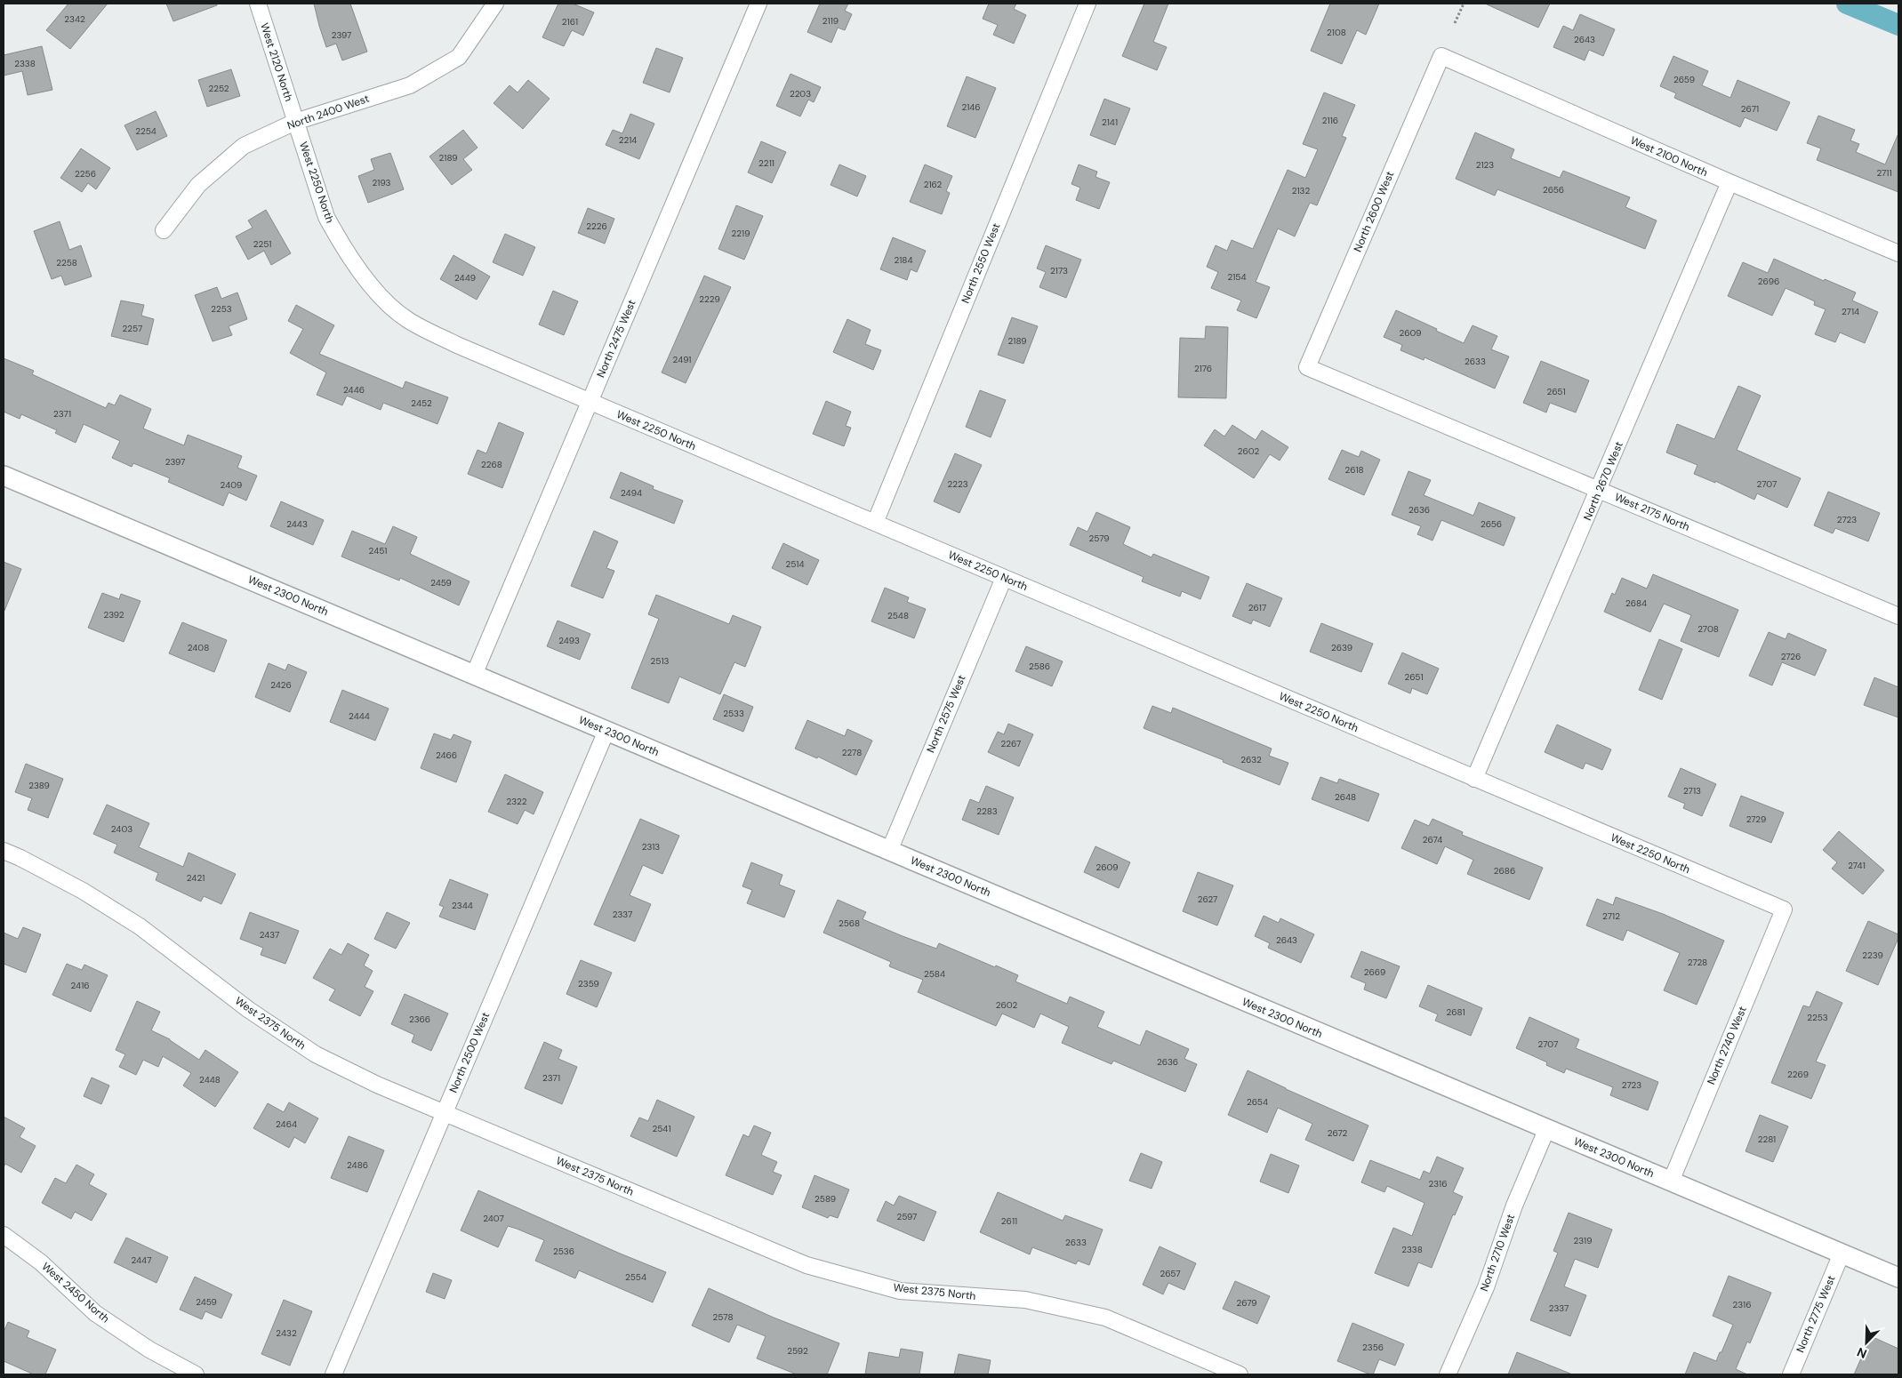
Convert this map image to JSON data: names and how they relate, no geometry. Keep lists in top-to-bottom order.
{
  "streets": {
    "street": [
      "West 2120 North",
      "North 2400 West",
      "West 2100 North",
      "West 2250 North",
      "North 2600 West",
      "North 2550 West",
      "North 2475 West",
      "North 2670 West",
      "West 2175 North",
      "West 2300 North",
      "North 2575 West",
      "West 2375 North",
      "North 2740 West",
      "North 2500 West",
      "North 2710 West",
      "West 2450 North",
      "North 2775 West"
    ]
  },
  "crossings": [
    ["West 2120 North", "North 2400 West"],
    ["West 2120 North", "West 2250 North"],
    ["North 2400 West", "West 2250 North"],
    ["West 2100 North", "North 2600 West"],
    ["West 2100 North", "North 2670 West"],
    ["West 2250 North", "North 2550 West"],
    ["West 2250 North", "North 2475 West"],
    ["West 2250 North", "North 2670 West"],
    ["West 2250 North", "North 2575 West"],
    ["West 2250 North", "North 2740 West"],
    ["North 2600 West", "West 2175 North"],
    ["North 2475 West", "West 2300 North"],
    ["North 2670 West", "West 2175 North"],
    ["West 2300 North", "North 2575 West"],
    ["West 2300 North", "North 2740 West"],
    ["West 2300 North", "North 2500 West"],
    ["West 2300 North", "North 2710 West"],
    ["West 2300 North", "North 2775 West"],
    ["West 2375 North", "North 2500 West"]
  ],
  "house_numbers": [
    "2342",
    "2119",
    "2161",
    "2108",
    "2397",
    "2643",
    "2338",
    "2659",
    "2252",
    "2203",
    "2146",
    "2671",
    "2116",
    "2141",
    "2254",
    "2214",
    "2189",
    "2211",
    "2123",
    "2711",
    "2256",
    "2193",
    "2162",
    "2656",
    "2132",
    "2226",
    "2219",
    "2251",
    "2184",
    "2258",
    "2173",
    "2154",
    "2449",
    "2696",
    "2229",
    "2253",
    "2714",
    "2257",
    "2609",
    "2189",
    "2491",
    "2633",
    "2176",
    "2446",
    "2651",
    "2452",
    "2371",
    "2602",
    "2397",
    "2268",
    "2618",
    "2223",
    "2707",
    "2409",
    "2494",
    "2636",
    "2723",
    "2443",
    "2656",
    "2579",
    "2451",
    "2514",
    "2459",
    "2684",
    "2617",
    "2392",
    "2548",
    "2708",
    "2493",
    "2408",
    "2639",
    "2726",
    "2513",
    "2586",
    "2651",
    "2426",
    "2533",
    "2444",
    "2267",
    "2278",
    "2466",
    "2632",
    "2389",
    "2713",
    "2648",
    "2322",
    "2283",
    "2729",
    "2403",
    "2674",
    "2313",
    "2741",
    "2609",
    "2686",
    "2421",
    "2627",
    "2344",
    "2337",
    "2712",
    "2568",
    "2437",
    "2643",
    "2239",
    "2728",
    "2669",
    "2584",
    "2359",
    "2416",
    "2602",
    "2681",
    "2253",
    "2366",
    "2707",
    "2636",
    "2269",
    "2371",
    "2448",
    "2723",
    "2654",
    "2464",
    "2541",
    "2672",
    "2281",
    "2486",
    "2316",
    "2589",
    "2597",
    "2407",
    "2611",
    "2319",
    "2633",
    "2338",
    "2536",
    "2447",
    "2657",
    "2554",
    "2459",
    "2679",
    "2316",
    "2337",
    "2578",
    "2432",
    "2356",
    "2592"
  ],
  "north": "bottom left"
}
